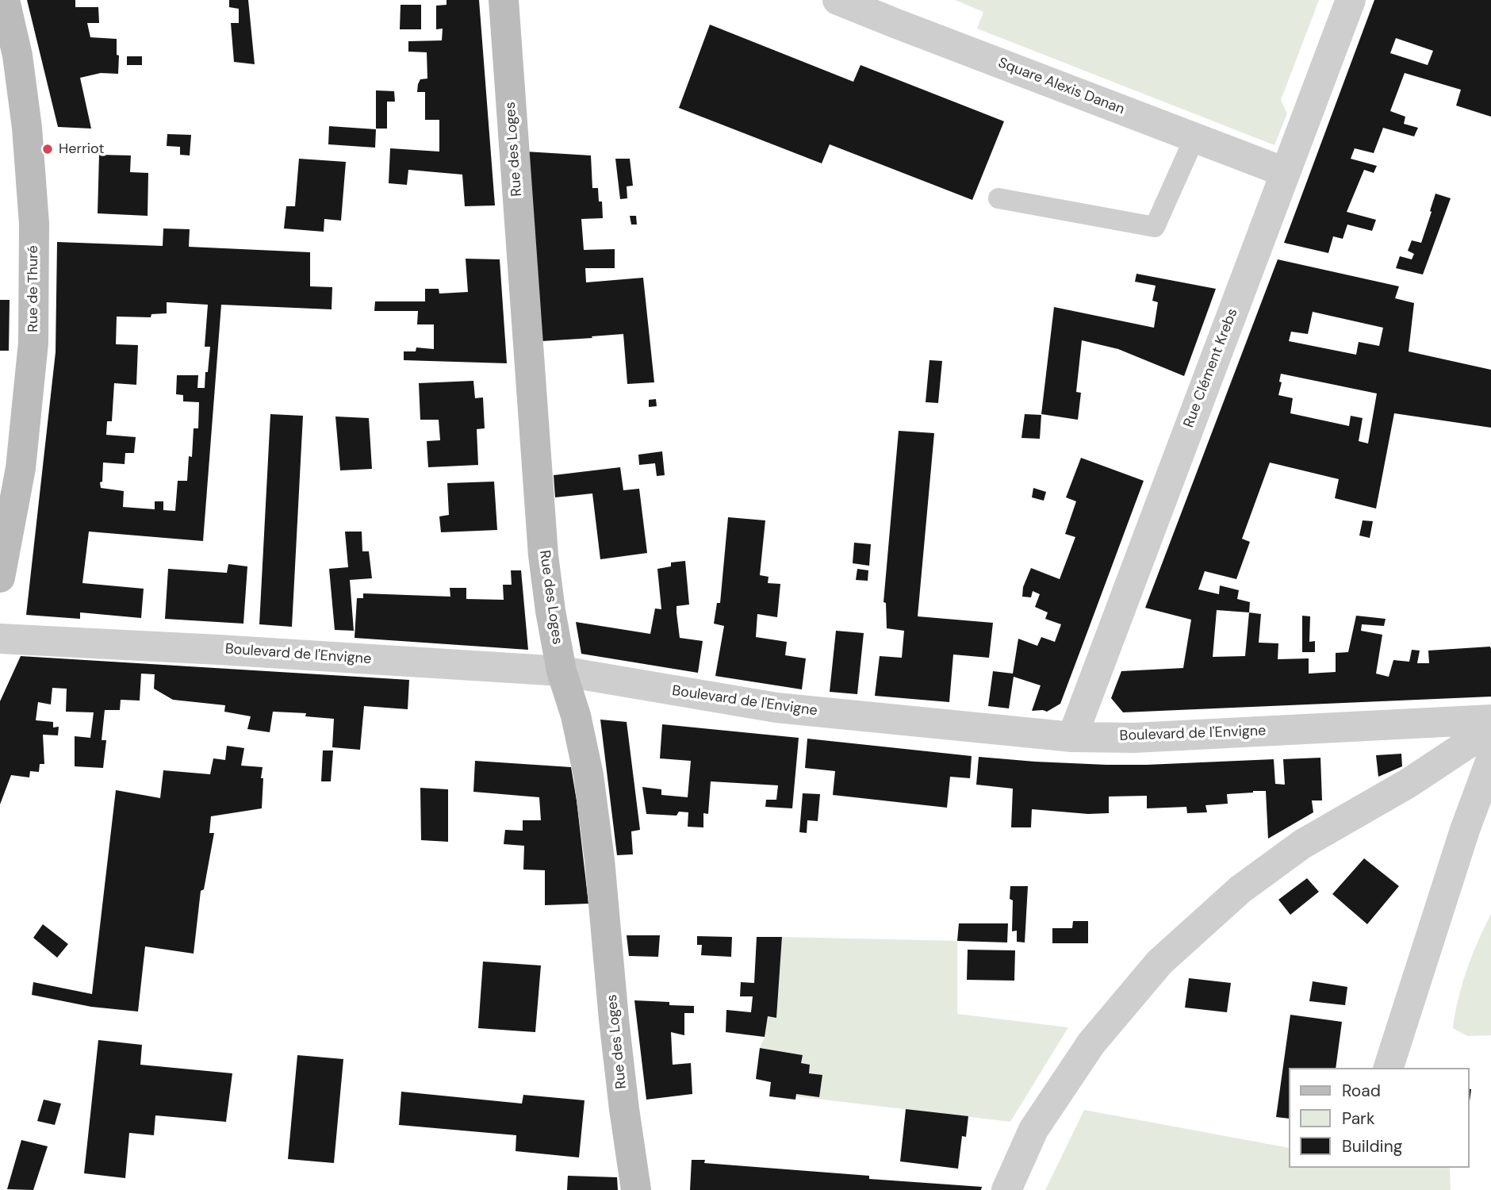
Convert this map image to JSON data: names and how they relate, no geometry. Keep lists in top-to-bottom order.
{
  "streets": {
    "street": [
      "Square Alexis Danan",
      "Rue des Loges",
      "Rue de Thuré",
      "Rue Clément Krebs",
      "Boulevard de l'Envigne"
    ]
  },
  "crossings": [
    ["Square Alexis Danan", "Rue Clément Krebs"],
    ["Rue des Loges", "Boulevard de l'Envigne"],
    ["Rue Clément Krebs", "Boulevard de l'Envigne"]
  ],
  "places": ["Herriot"],
  "legend": ["Road", "Park", "Building"]
}
